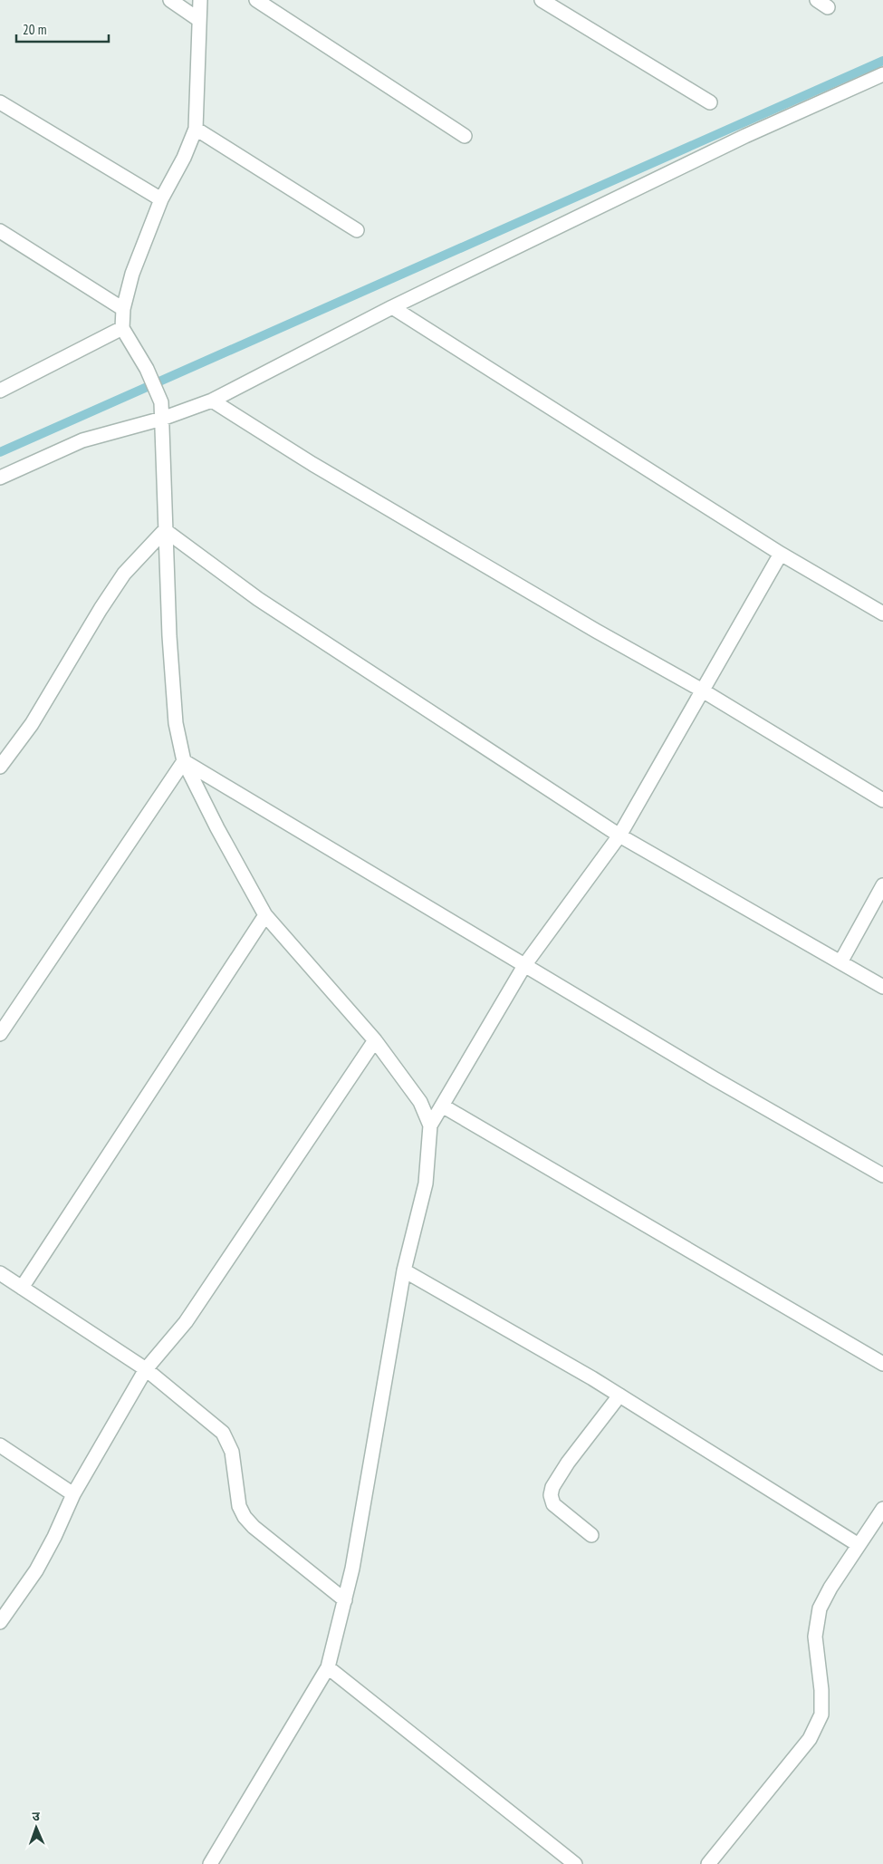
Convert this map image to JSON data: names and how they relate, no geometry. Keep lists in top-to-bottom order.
{
  "scale_bar": "20 m",
  "north": "top"
}
